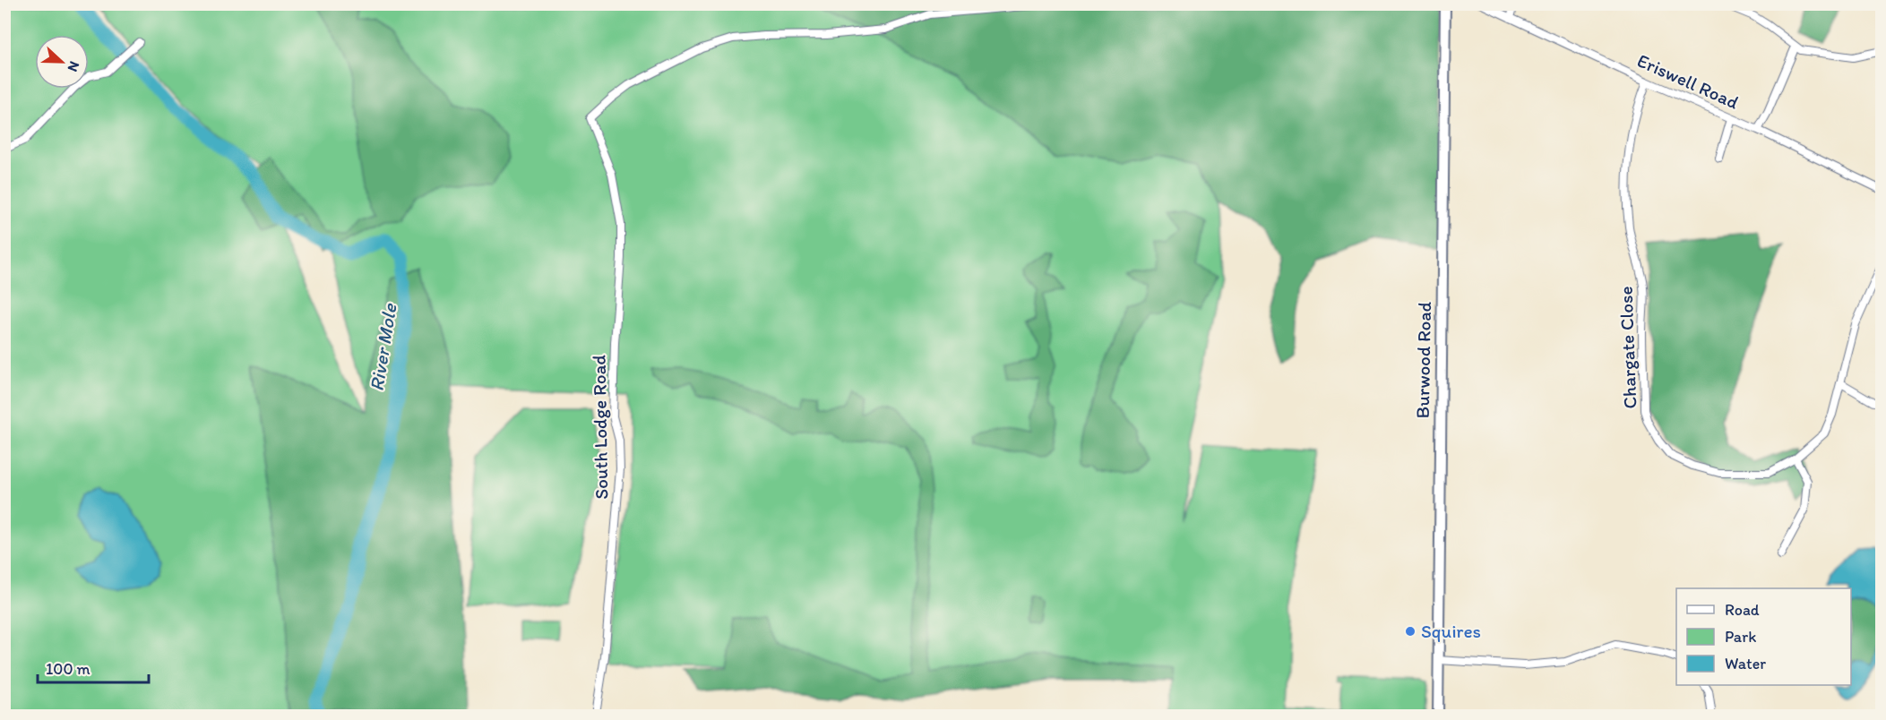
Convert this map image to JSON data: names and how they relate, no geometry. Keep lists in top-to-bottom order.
{
  "streets": {
    "street": [
      "Eriswell Road",
      "Chargate Close",
      "Burwood Road",
      "South Lodge Road"
    ]
  },
  "crossings": [
    ["Eriswell Road", "Chargate Close"]
  ],
  "water": ["River Mole"],
  "places": ["Squires"],
  "legend": ["Road", "Park", "Water"],
  "scale_bar": "100 m",
  "north": "right"
}
